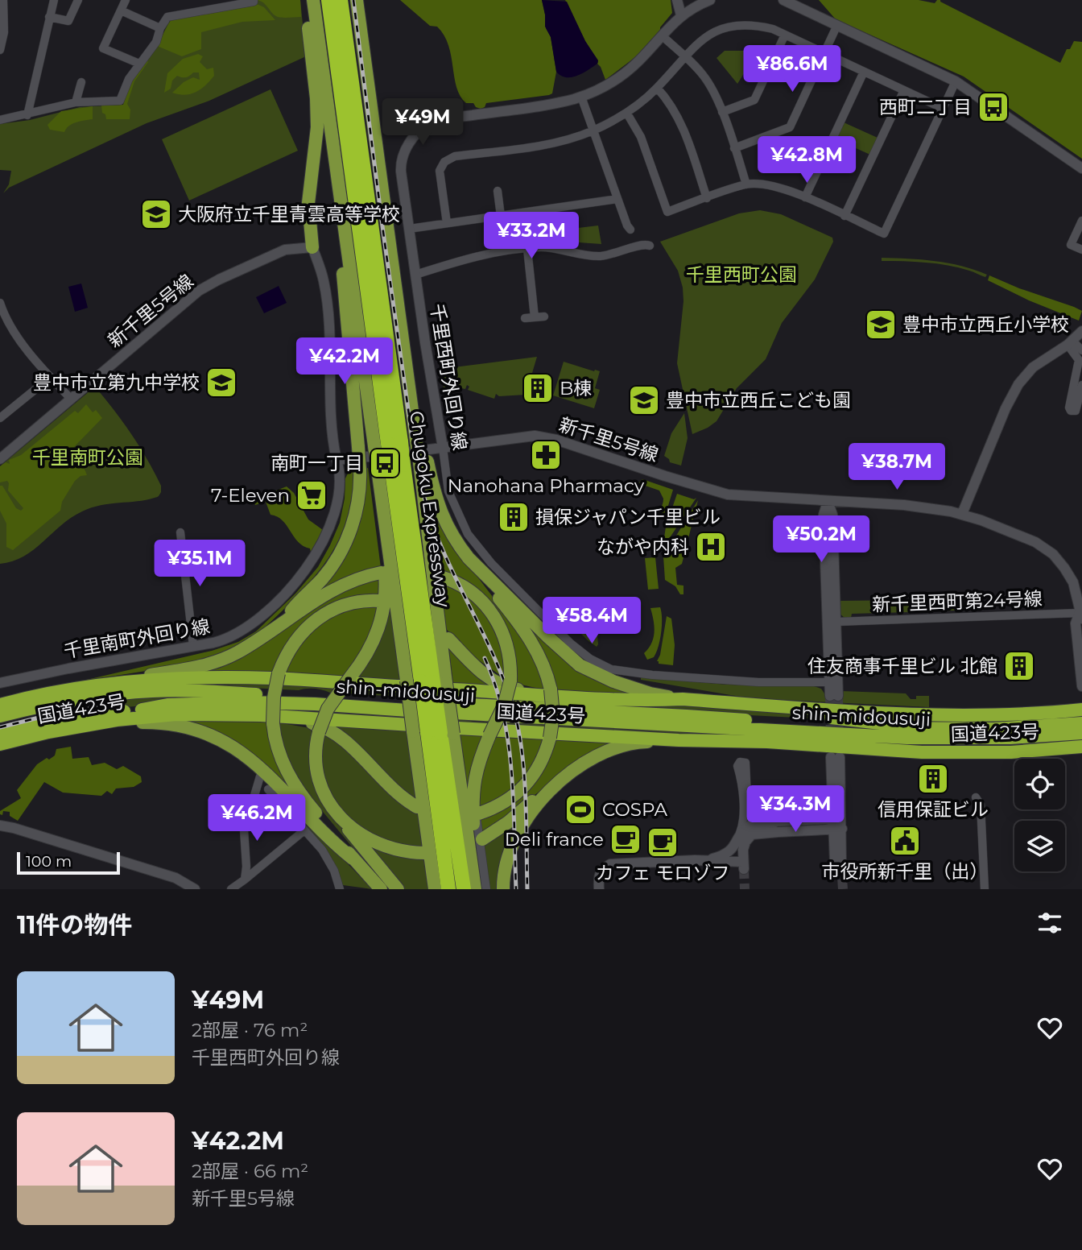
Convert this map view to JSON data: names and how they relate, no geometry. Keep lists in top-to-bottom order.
{
  "streets": {
    "highway": ["Chugoku Expressway", "shin-midousuji", "国道423号"],
    "street": [
      "新千里5号線",
      "千里西町外回り線",
      "新千里西町第24号線",
      "千里南町外回り線"
    ]
  },
  "crossings": [
    ["新千里5号線", "千里西町外回り線"],
    ["新千里5号線", "新千里西町第24号線"],
    ["新千里5号線", "千里南町外回り線"]
  ],
  "parks": ["千里西町公園", "千里南町公園"],
  "places": {
    "bus stop": ["西町二丁目", "南町一丁目"],
    "school or university": [
      "大阪府立千里青雲高等学校",
      "豊中市立西丘小学校",
      "豊中市立第九中学校",
      "豊中市立西丘こども園"
    ],
    "building": [
      "B棟",
      "損保ジャパン千里ビル",
      "住友商事千里ビル 北館",
      "信用保証ビル"
    ],
    "pharmacy": ["Nanohana Pharmacy"],
    "supermarket": ["7-Eleven"],
    "hospital": ["ながや内科"],
    "sports": ["COSPA"],
    "cafe": ["Deli france", "カフェ モロゾフ"],
    "public building": ["市役所新千里（出）"]
  },
  "scale_bar": "100 m",
  "page": {
    "price": [
      "¥86.6M",
      "¥49M",
      "¥42.8M",
      "¥33.2M",
      "¥42.2M",
      "¥38.7M",
      "¥50.2M",
      "¥35.1M",
      "¥58.4M",
      "¥34.3M",
      "¥46.2M"
    ],
    "scale": "100 m",
    "heading": "11件の物件",
    "list": [
      {
        "name": "¥49M",
        "note": "2部屋 · 76 m² · 千里西町外回り線"
      },
      {
        "name": "¥42.2M",
        "note": "2部屋 · 66 m² · 新千里5号線"
      }
    ]
  }
}
